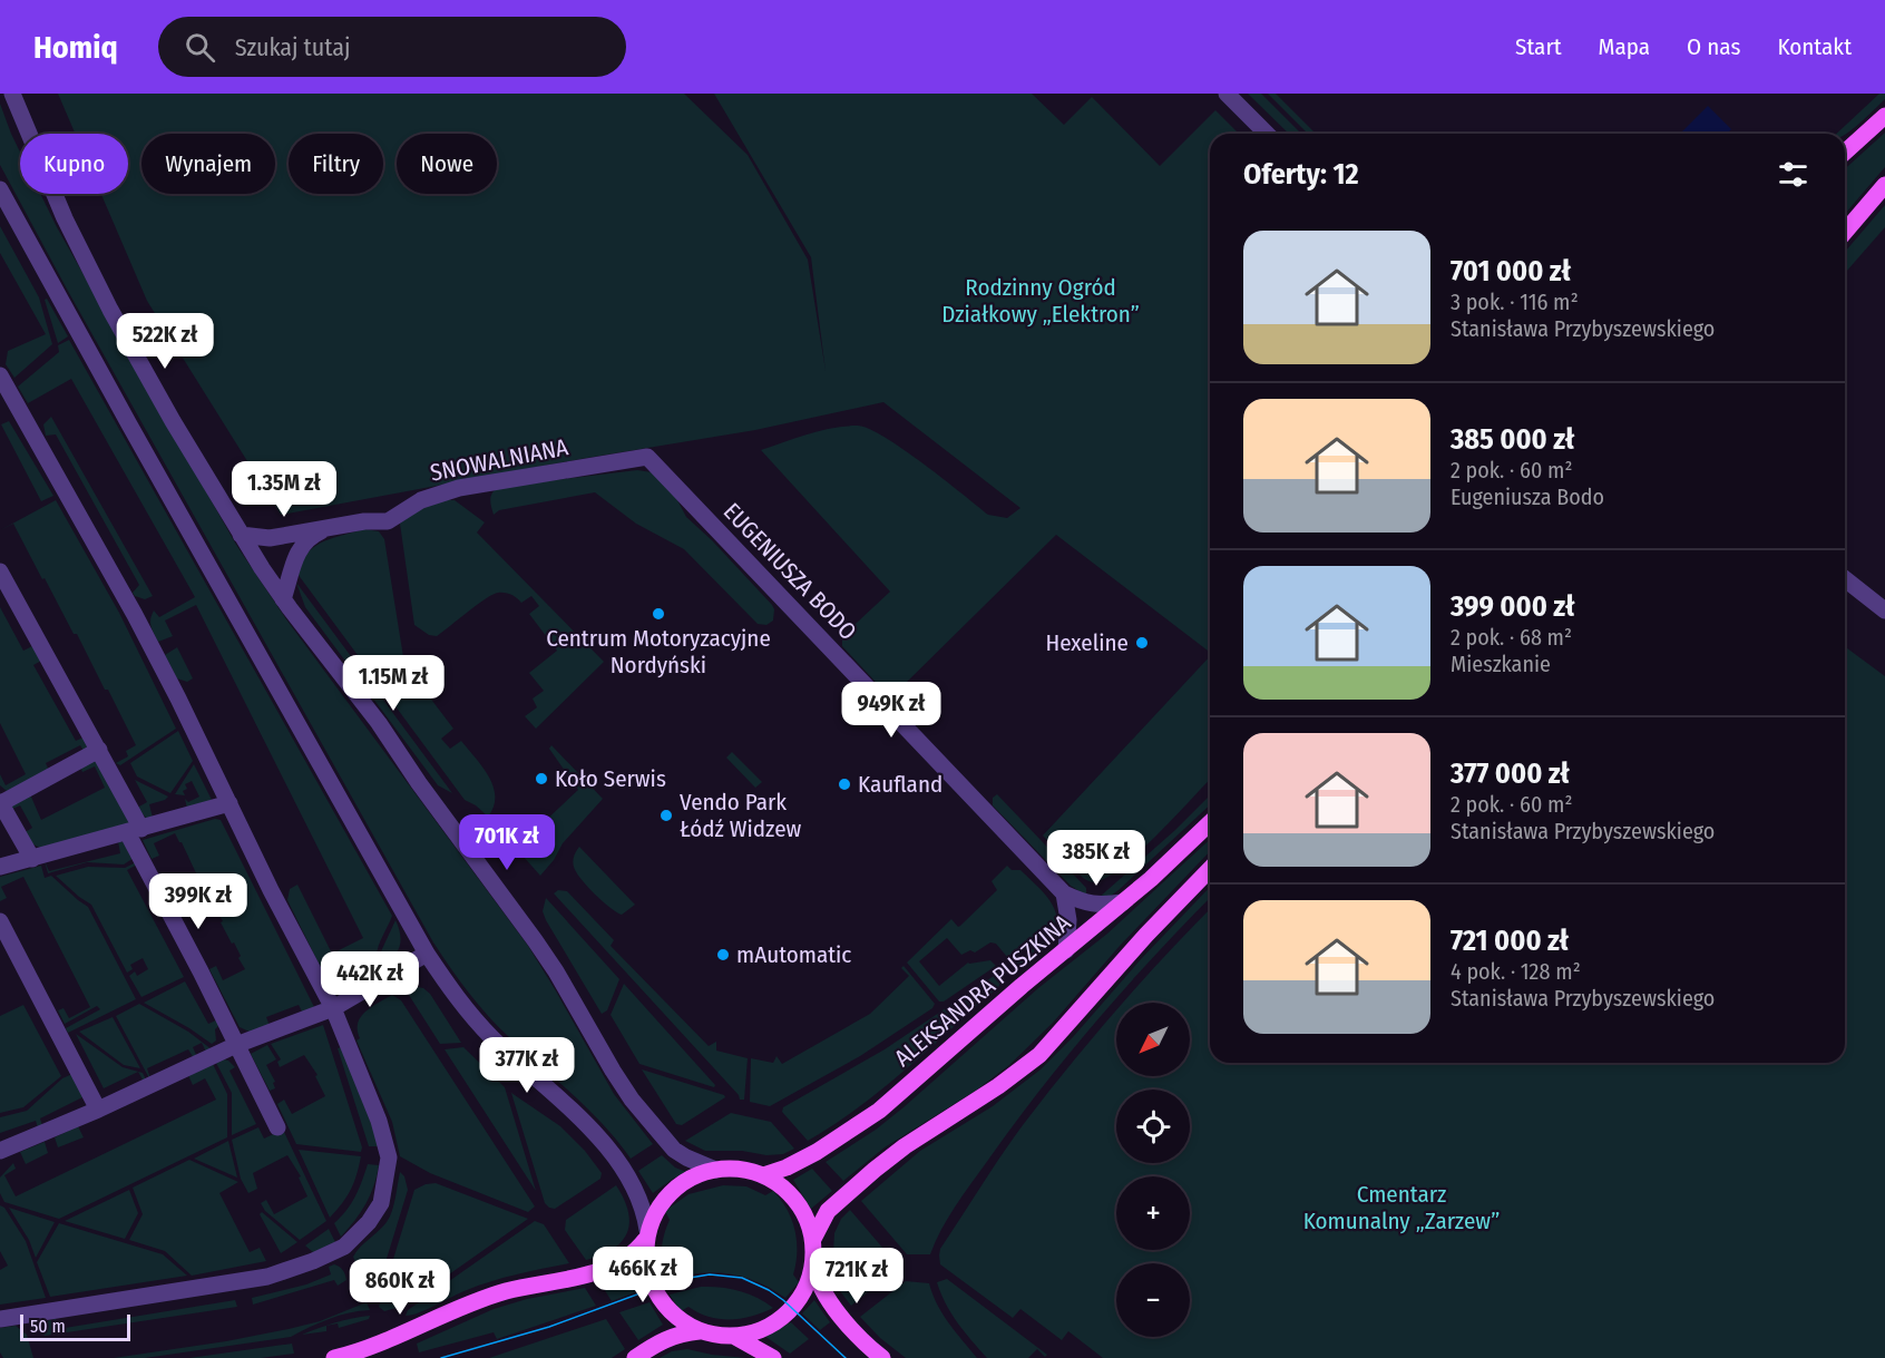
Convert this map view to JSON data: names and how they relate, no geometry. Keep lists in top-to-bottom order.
{
  "streets": {
    "main road": ["ALEKSANDRA PUSZKINA"],
    "street": ["SNOWALNIANA", "EUGENIUSZA BODO"]
  },
  "crossings": [
    ["SNOWALNIANA", "EUGENIUSZA BODO"],
    ["EUGENIUSZA BODO", "ALEKSANDRA PUSZKINA"]
  ],
  "parks": ["Rodzinny Ogród Działkowy „Elektron”", "Cmentarz Komunalny „Zarzew”"],
  "places": [
    "Centrum Motoryzacyjne Nordyński",
    "Hexeline",
    "Koło Serwis",
    "Kaufland",
    "Vendo Park Łódź Widzew",
    "mAutomatic"
  ],
  "scale_bar": "50 m",
  "north": "bottom left",
  "page": {
    "header": "Homiq",
    "search": "Szukaj tutaj",
    "nav": [
      "Start",
      "Mapa",
      "O nas",
      "Kontakt"
    ],
    "chip": [
      "Kupno",
      "Wynajem",
      "Filtry",
      "Nowe"
    ],
    "heading": "Oferty: 12",
    "list": [
      {
        "name": "701 000 zł",
        "note": "3 pok. · 116 m² · Stanisława Przybyszewskiego"
      },
      {
        "name": "385 000 zł",
        "note": "2 pok. · 60 m² · Eugeniusza Bodo"
      },
      {
        "name": "399 000 zł",
        "note": "2 pok. · 68 m² · Mieszkanie"
      },
      {
        "name": "377 000 zł",
        "note": "2 pok. · 60 m² · Stanisława Przybyszewskiego"
      },
      {
        "name": "721 000 zł",
        "note": "4 pok. · 128 m² · Stanisława Przybyszewskiego"
      }
    ],
    "price": [
      "522K zł",
      "1.35M zł",
      "1.15M zł",
      "949K zł",
      "701K zł",
      "385K zł",
      "399K zł",
      "442K zł",
      "377K zł",
      "466K zł",
      "721K zł",
      "860K zł"
    ],
    "map_buttons": ["+", "−"],
    "scale": "50 m"
  }
}
